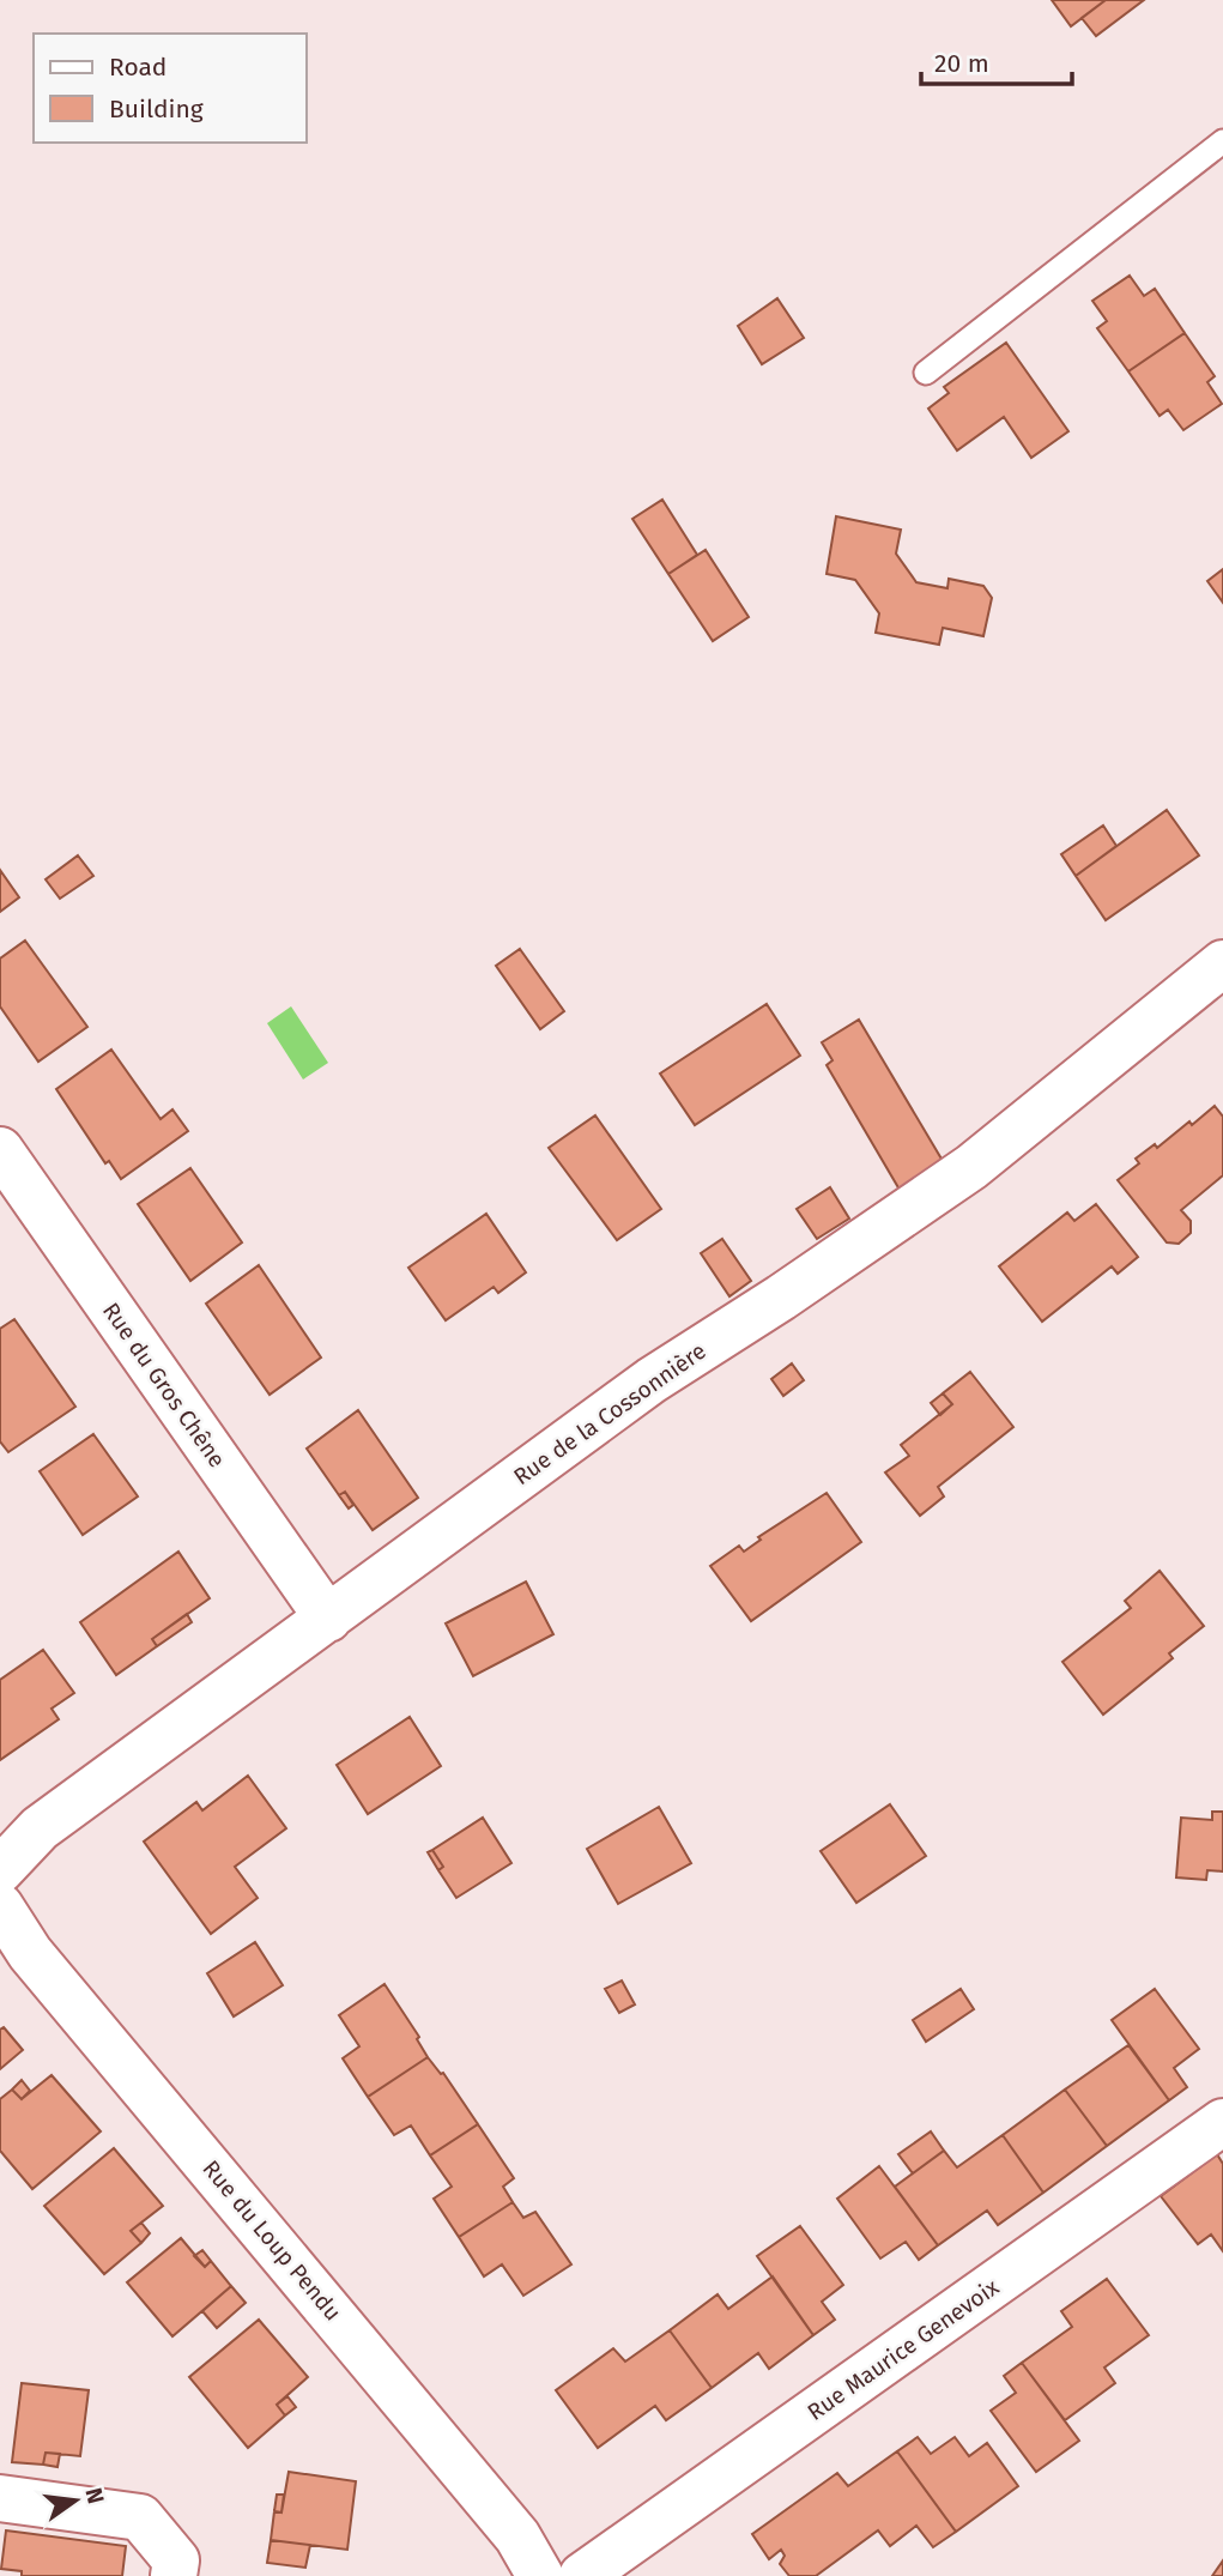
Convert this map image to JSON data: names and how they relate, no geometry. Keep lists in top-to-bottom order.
{
  "streets": {
    "street": [
      "Rue du Gros Chêne",
      "Rue de la Cossonnière",
      "Rue du Loup Pendu",
      "Rue Maurice Genevoix"
    ]
  },
  "crossings": [
    ["Rue du Gros Chêne", "Rue de la Cossonnière"]
  ],
  "legend": ["Road", "Building"],
  "scale_bar": "20 m",
  "north": "right"
}
